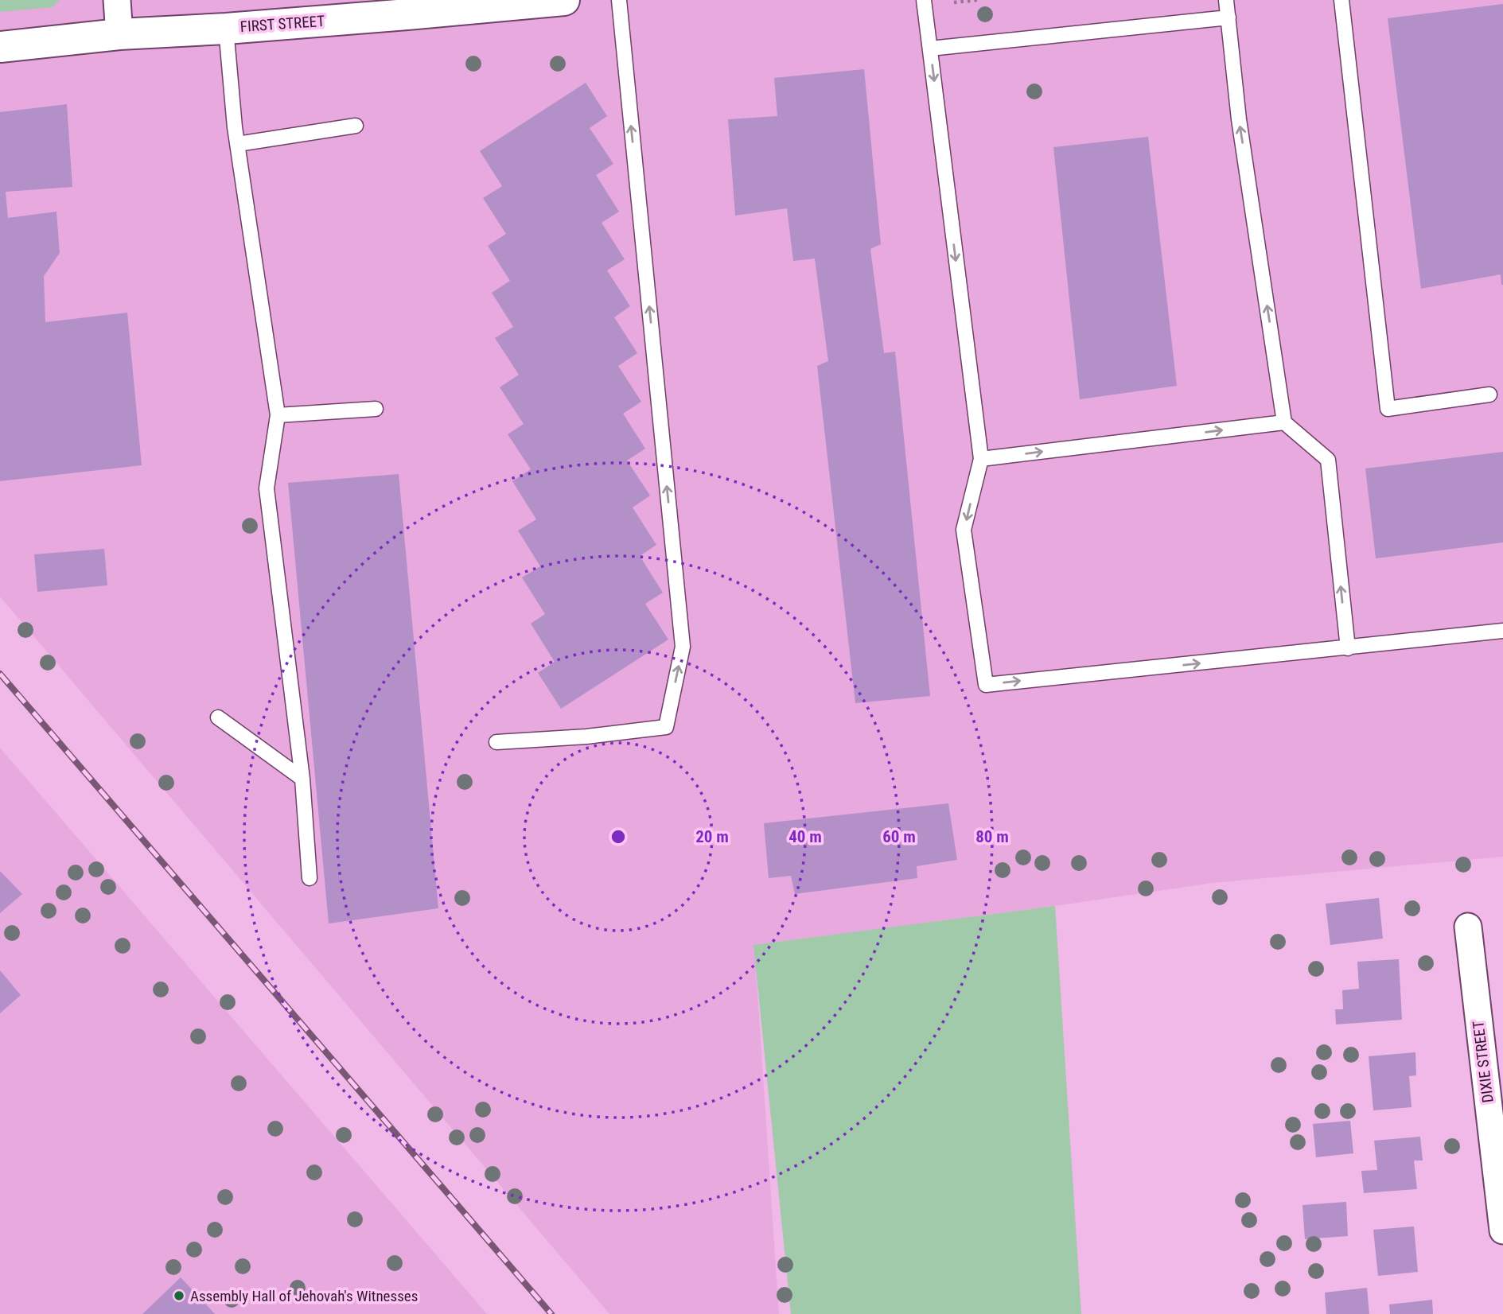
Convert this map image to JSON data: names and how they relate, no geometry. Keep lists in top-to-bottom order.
{
  "streets": {
    "street": ["FIRST STREET", "DIXIE STREET"]
  },
  "places": ["Assembly Hall of Jehovah's Witnesses"],
  "rings": [
    "20 m",
    "40 m",
    "60 m",
    "80 m"
  ]
}
